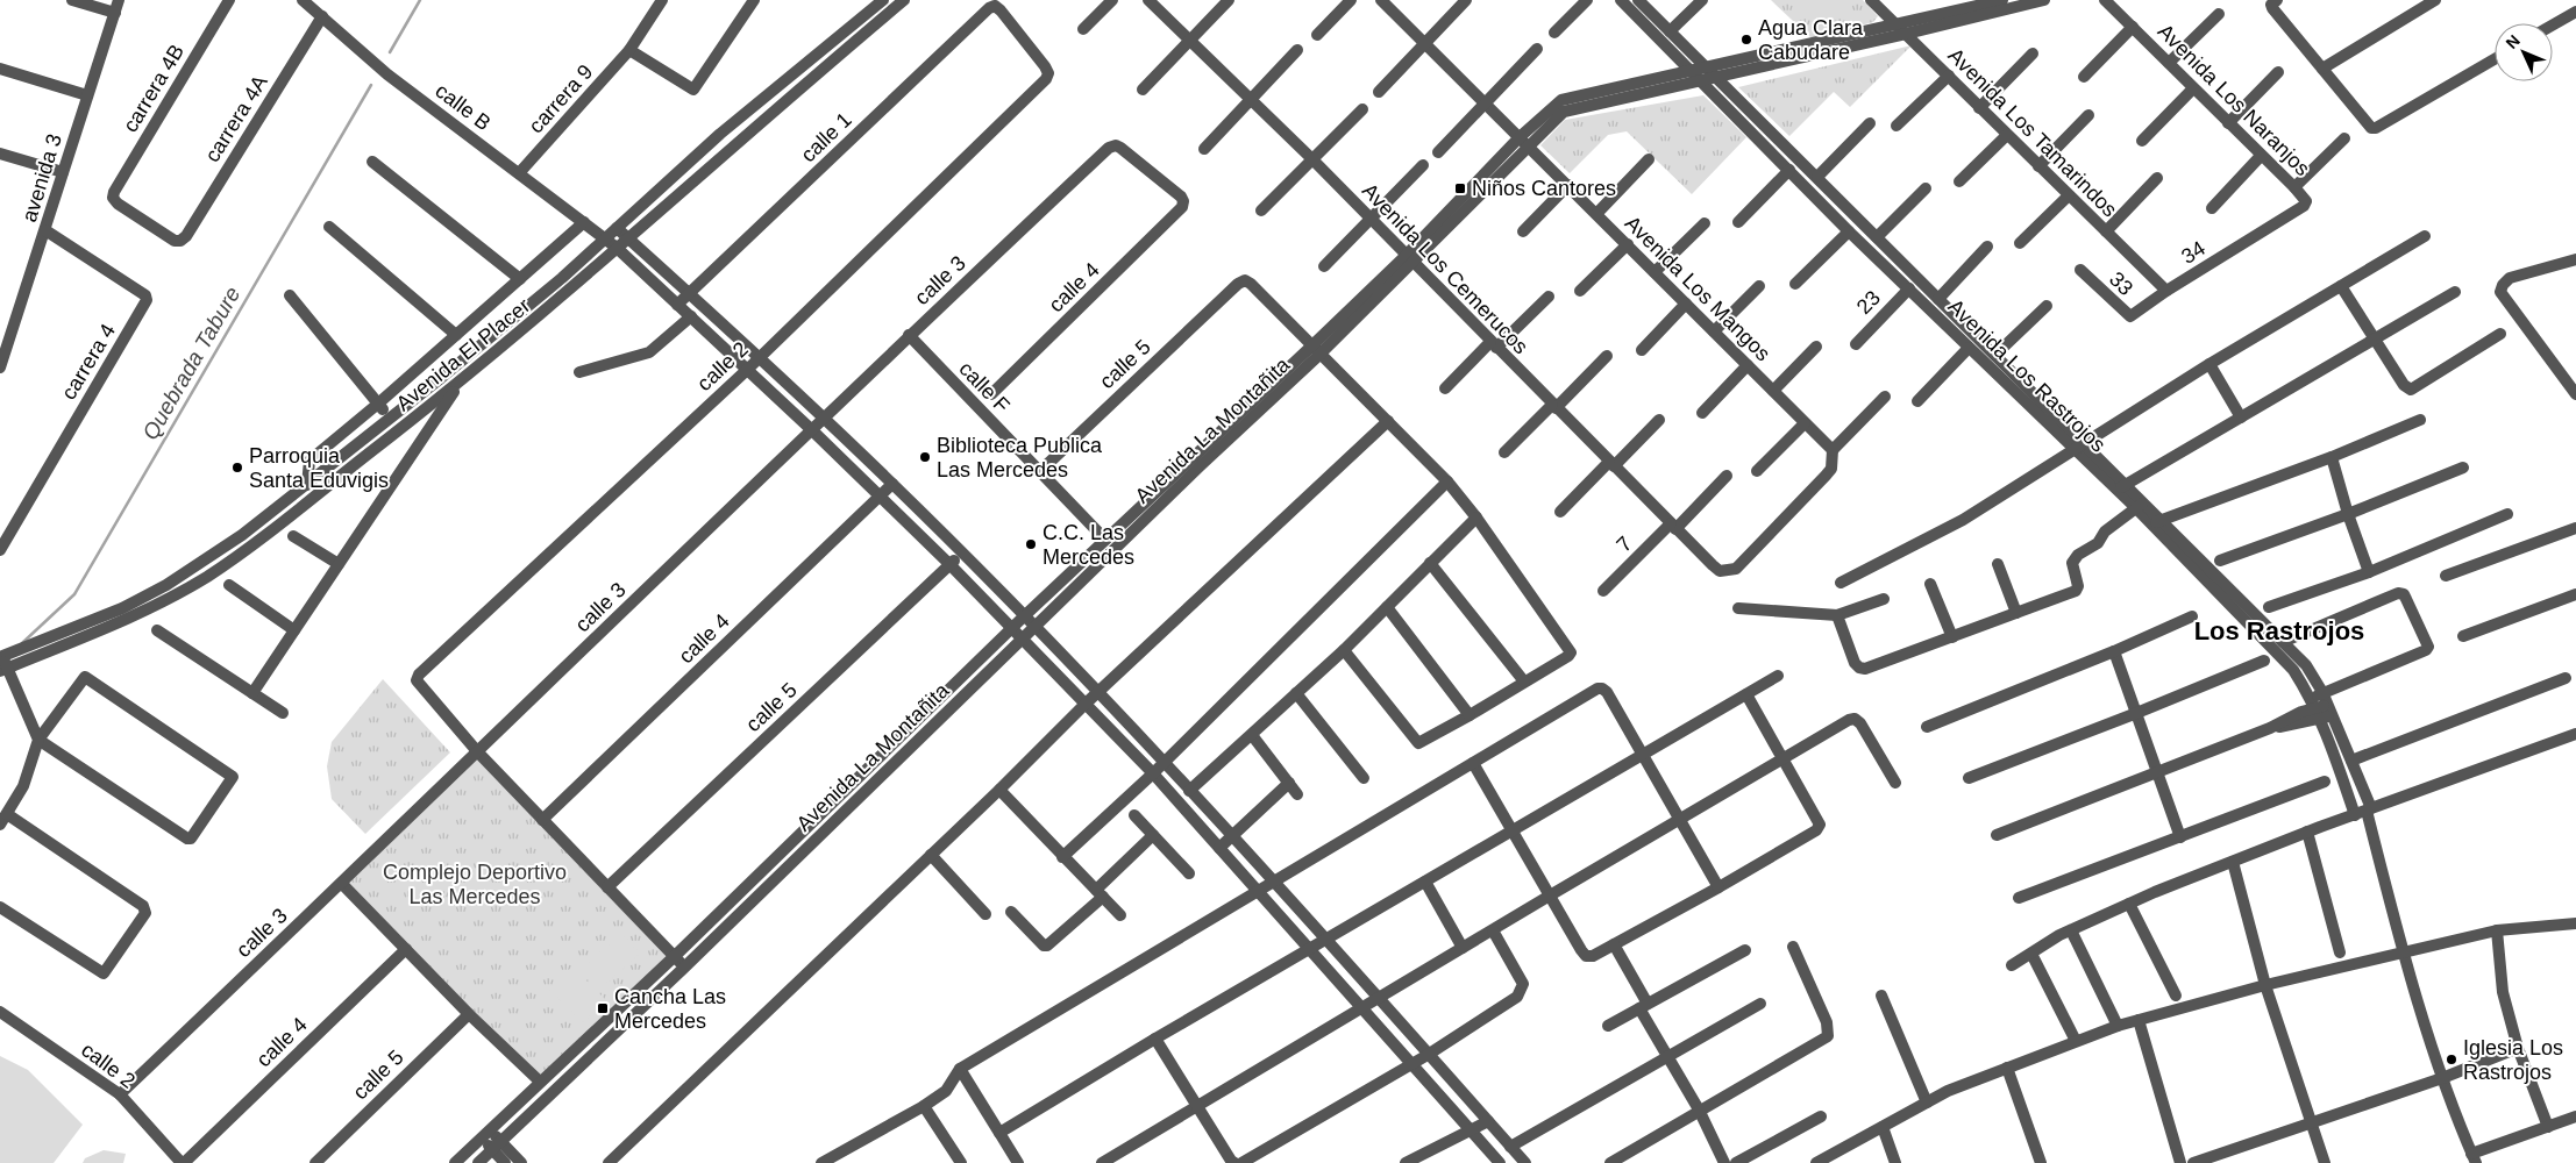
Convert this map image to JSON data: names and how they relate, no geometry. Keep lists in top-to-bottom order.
{
  "streets": {
    "street": [
      "carrera 4B",
      "carrera 9",
      "Avenida Los Naranjos",
      "calle B",
      "carrera 4A",
      "Avenida Los Tamarindos",
      "calle 1",
      "avenida 3",
      "34",
      "Avenida Los Cemerucos",
      "calle 3",
      "33",
      "calle 4",
      "Avenida Los Mangos",
      "23",
      "Avenida El Placer",
      "carrera 4",
      "calle 5",
      "calle 2",
      "Avenida Los Rastrojos",
      "calle F",
      "Avenida La Montañita",
      "7"
    ]
  },
  "crossings": [
    ["carrera 4B", "carrera 4A"],
    ["carrera 9", "calle B"],
    ["Avenida Los Naranjos", "34"],
    ["calle B", "carrera 4A"],
    ["calle B", "calle 1"],
    ["calle B", "calle 3"],
    ["calle B", "calle 4"],
    ["calle B", "Avenida El Placer"],
    ["calle B", "calle 5"],
    ["calle B", "calle 2"],
    ["calle B", "Avenida La Montañita"],
    ["Avenida Los Tamarindos", "34"],
    ["Avenida Los Tamarindos", "33"],
    ["Avenida Los Tamarindos", "Avenida La Montañita"],
    ["calle 1", "calle 2"],
    ["avenida 3", "carrera 4"],
    ["34", "33"],
    ["Avenida Los Cemerucos", "Avenida Los Mangos"],
    ["Avenida Los Cemerucos", "Avenida La Montañita"],
    ["Avenida Los Cemerucos", "7"],
    ["calle 3", "calle 4"],
    ["calle 3", "calle 2"],
    ["calle 3", "calle F"],
    ["calle 4", "calle 2"],
    ["Avenida Los Mangos", "Avenida La Montañita"],
    ["23", "Avenida Los Rastrojos"],
    ["calle 5", "calle F"],
    ["calle 5", "Avenida La Montañita"],
    ["Avenida Los Rastrojos", "Avenida La Montañita"],
    ["calle F", "Avenida La Montañita"]
  ],
  "districts": ["Los Rastrojos"],
  "water": ["Quebrada Tabure"],
  "parks": ["Complejo Deportivo Las Mercedes"],
  "places": {
    "other": [
      "Agua Clara Cabudare",
      "Biblioteca Publica Las Mercedes",
      "Parroquia Santa Eduvigis",
      "C.C. Las Mercedes",
      "Iglesia Los Rastrojos"
    ],
    "transit": ["Niños Cantores", "Cancha Las Mercedes"]
  },
  "north": "top left"
}
